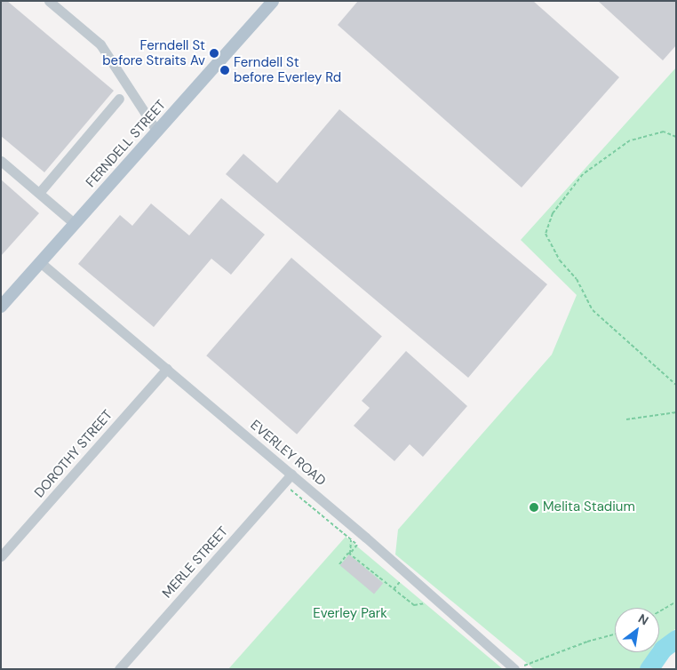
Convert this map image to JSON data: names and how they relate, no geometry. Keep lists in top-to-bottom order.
{
  "streets": {
    "main road": ["FERNDELL STREET"],
    "street": ["EVERLEY ROAD", "DOROTHY STREET", "MERLE STREET"]
  },
  "crossings": [
    ["FERNDELL STREET", "EVERLEY ROAD"],
    ["EVERLEY ROAD", "DOROTHY STREET"],
    ["EVERLEY ROAD", "MERLE STREET"]
  ],
  "parks": ["Everley Park"],
  "places": ["Ferndell St before Straits Av", "Ferndell St before Everley Rd", "Melita Stadium"],
  "north": "top right"
}
